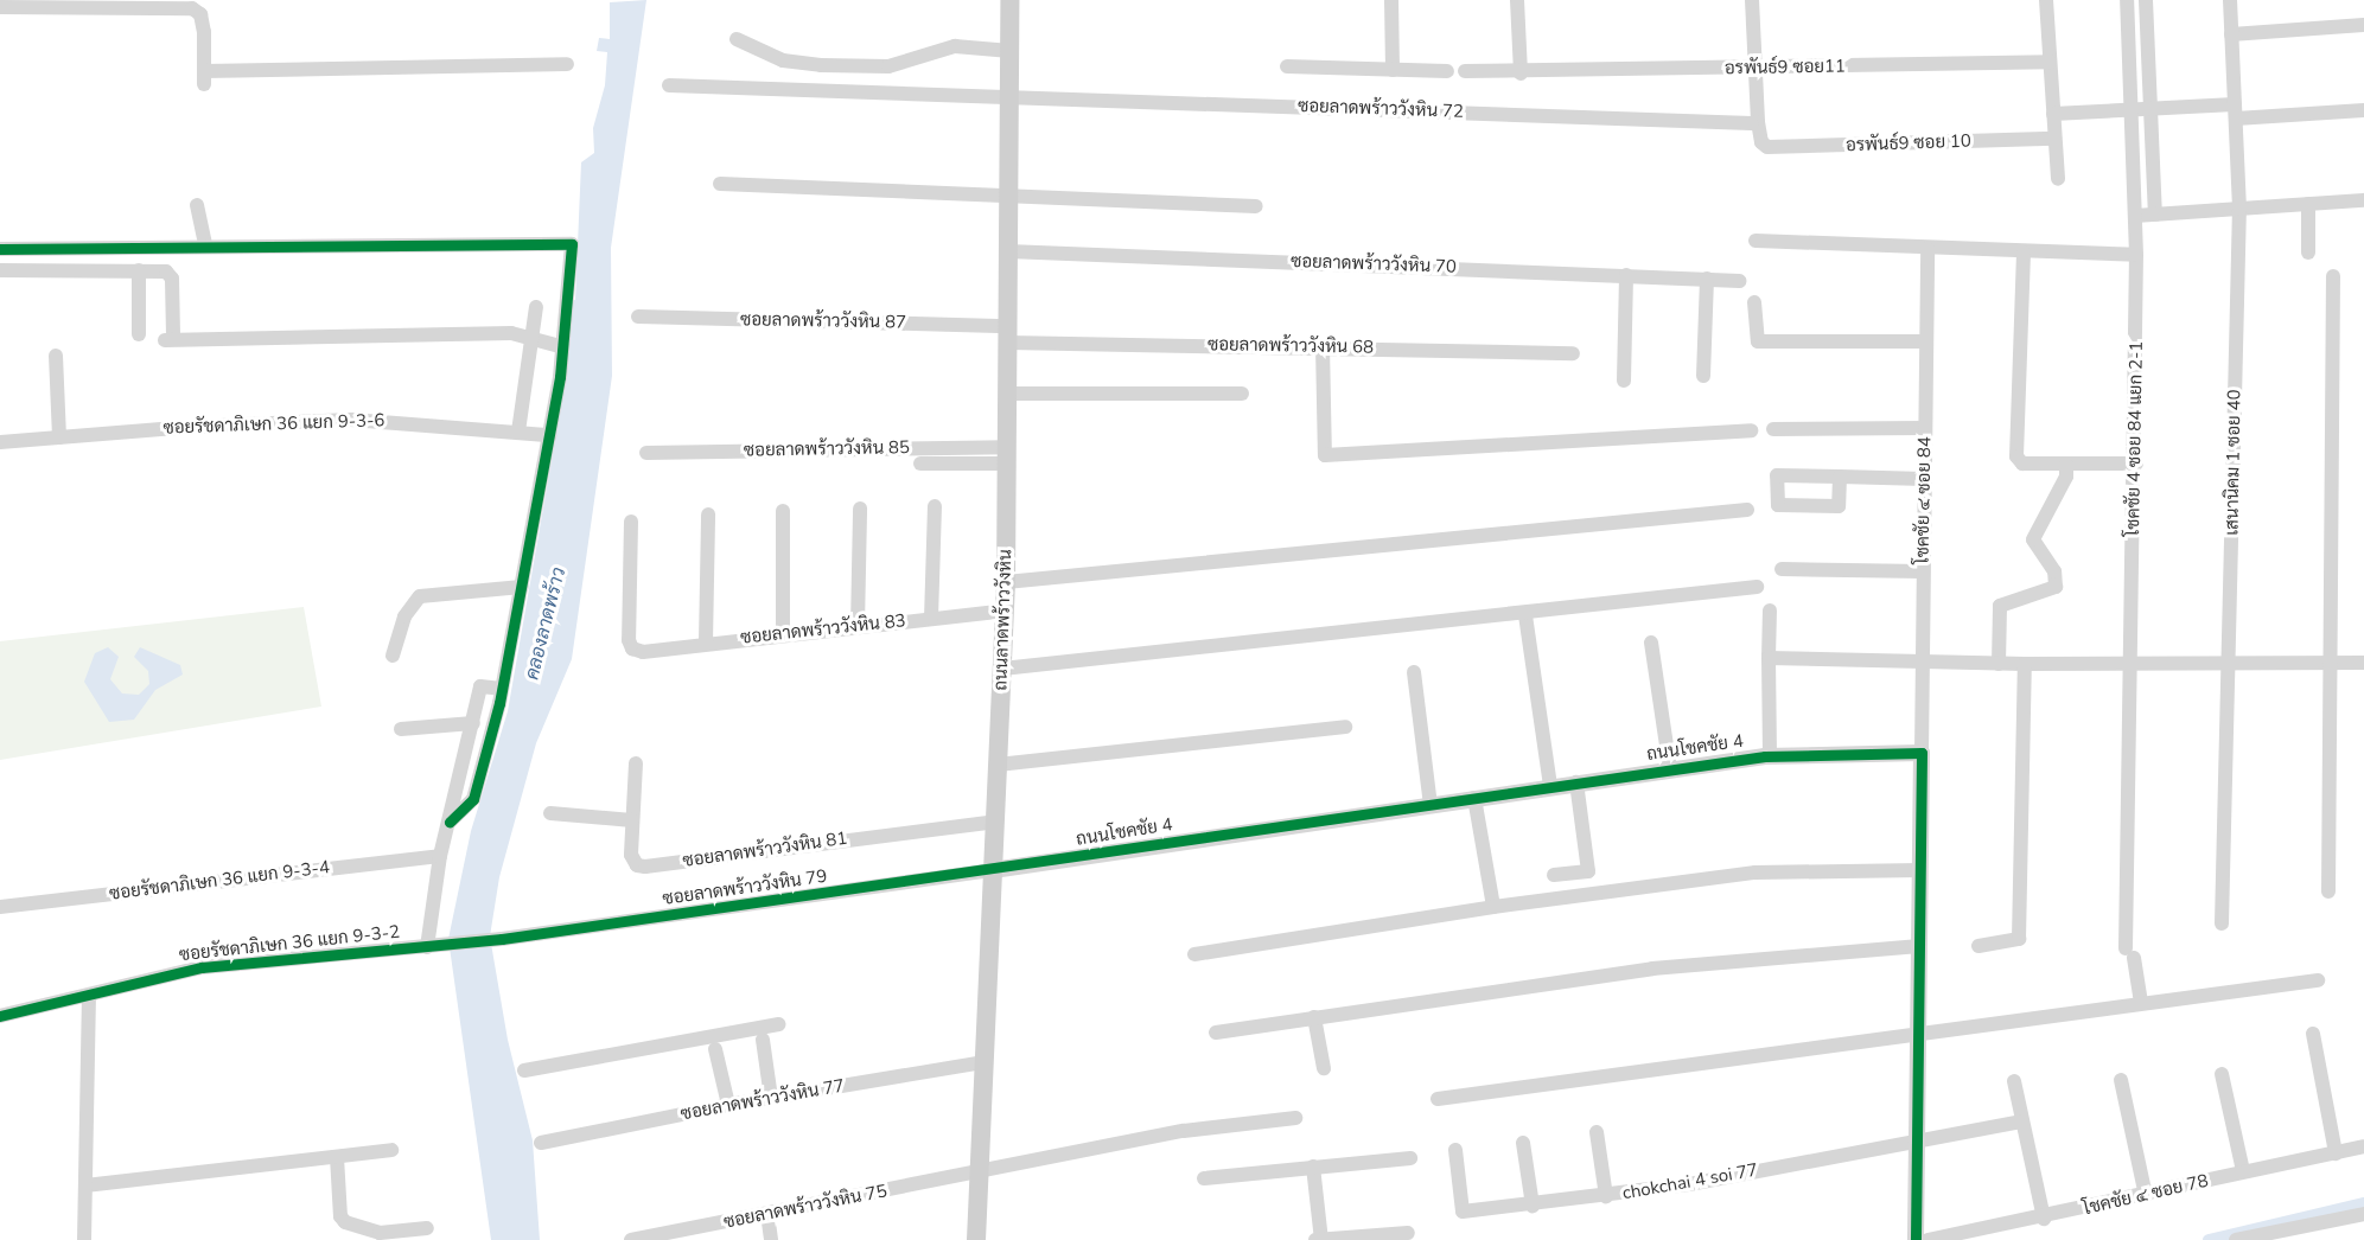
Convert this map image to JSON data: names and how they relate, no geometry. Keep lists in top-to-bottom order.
{
  "streets": {
    "main road": ["ถนนลาดพร้าววังหิน"],
    "street": [
      "อรพันธ์9 ซอย11",
      "ซอยลาดพร้าววังหิน 72",
      "อรพันธ์9 ซอย 10",
      "ซอยลาดพร้าววังหิน 70",
      "ซอยลาดพร้าววังหิน 87",
      "ซอยลาดพร้าววังหิน 68",
      "ซอยรัชดาภิเษก 36 แยก 9-3-6",
      "โชคชัย 4 ซอย 84 แยก 2-1",
      "ซอยลาดพร้าววังหิน 85",
      "เสนานิคม 1 ซอย 40",
      "โชคชัย ๔ ซอย 84",
      "ซอยลาดพร้าววังหิน 83",
      "ถนนโชคชัย 4",
      "ซอยลาดพร้าววังหิน 81",
      "ซอยรัชดาภิเษก 36 แยก 9-3-4",
      "ซอยลาดพร้าววังหิน 79",
      "ซอยรัชดาภิเษก 36 แยก 9-3-2",
      "ซอยลาดพร้าววังหิน 77",
      "chokchai 4 soi 77",
      "โชคชัย ๔ ซอย 78",
      "ซอยลาดพร้าววังหิน 75"
    ]
  },
  "crossings": [
    ["อรพันธ์9 ซอย11", "อรพันธ์9 ซอย 10"],
    ["ซอยลาดพร้าววังหิน 72", "ถนนลาดพร้าววังหิน"],
    ["ซอยลาดพร้าววังหิน 70", "ถนนลาดพร้าววังหิน"],
    ["ซอยลาดพร้าววังหิน 87", "ซอยลาดพร้าววังหิน 68"],
    ["ซอยลาดพร้าววังหิน 87", "ถนนลาดพร้าววังหิน"],
    ["ซอยลาดพร้าววังหิน 68", "ถนนลาดพร้าววังหิน"],
    ["ซอยลาดพร้าววังหิน 85", "ถนนลาดพร้าววังหิน"],
    ["โชคชัย ๔ ซอย 84", "ถนนโชคชัย 4"],
    ["ถนนลาดพร้าววังหิน", "ซอยลาดพร้าววังหิน 83"],
    ["ถนนลาดพร้าววังหิน", "ถนนโชคชัย 4"],
    ["ถนนลาดพร้าววังหิน", "ซอยลาดพร้าววังหิน 81"],
    ["ถนนลาดพร้าววังหิน", "ซอยลาดพร้าววังหิน 79"],
    ["ถนนลาดพร้าววังหิน", "ซอยลาดพร้าววังหิน 77"],
    ["ถนนลาดพร้าววังหิน", "ซอยลาดพร้าววังหิน 75"],
    ["ถนนโชคชัย 4", "ซอยลาดพร้าววังหิน 79"],
    ["ซอยลาดพร้าววังหิน 79", "ซอยรัชดาภิเษก 36 แยก 9-3-2"]
  ],
  "water": ["คลองลาดพร้าว"]
}
